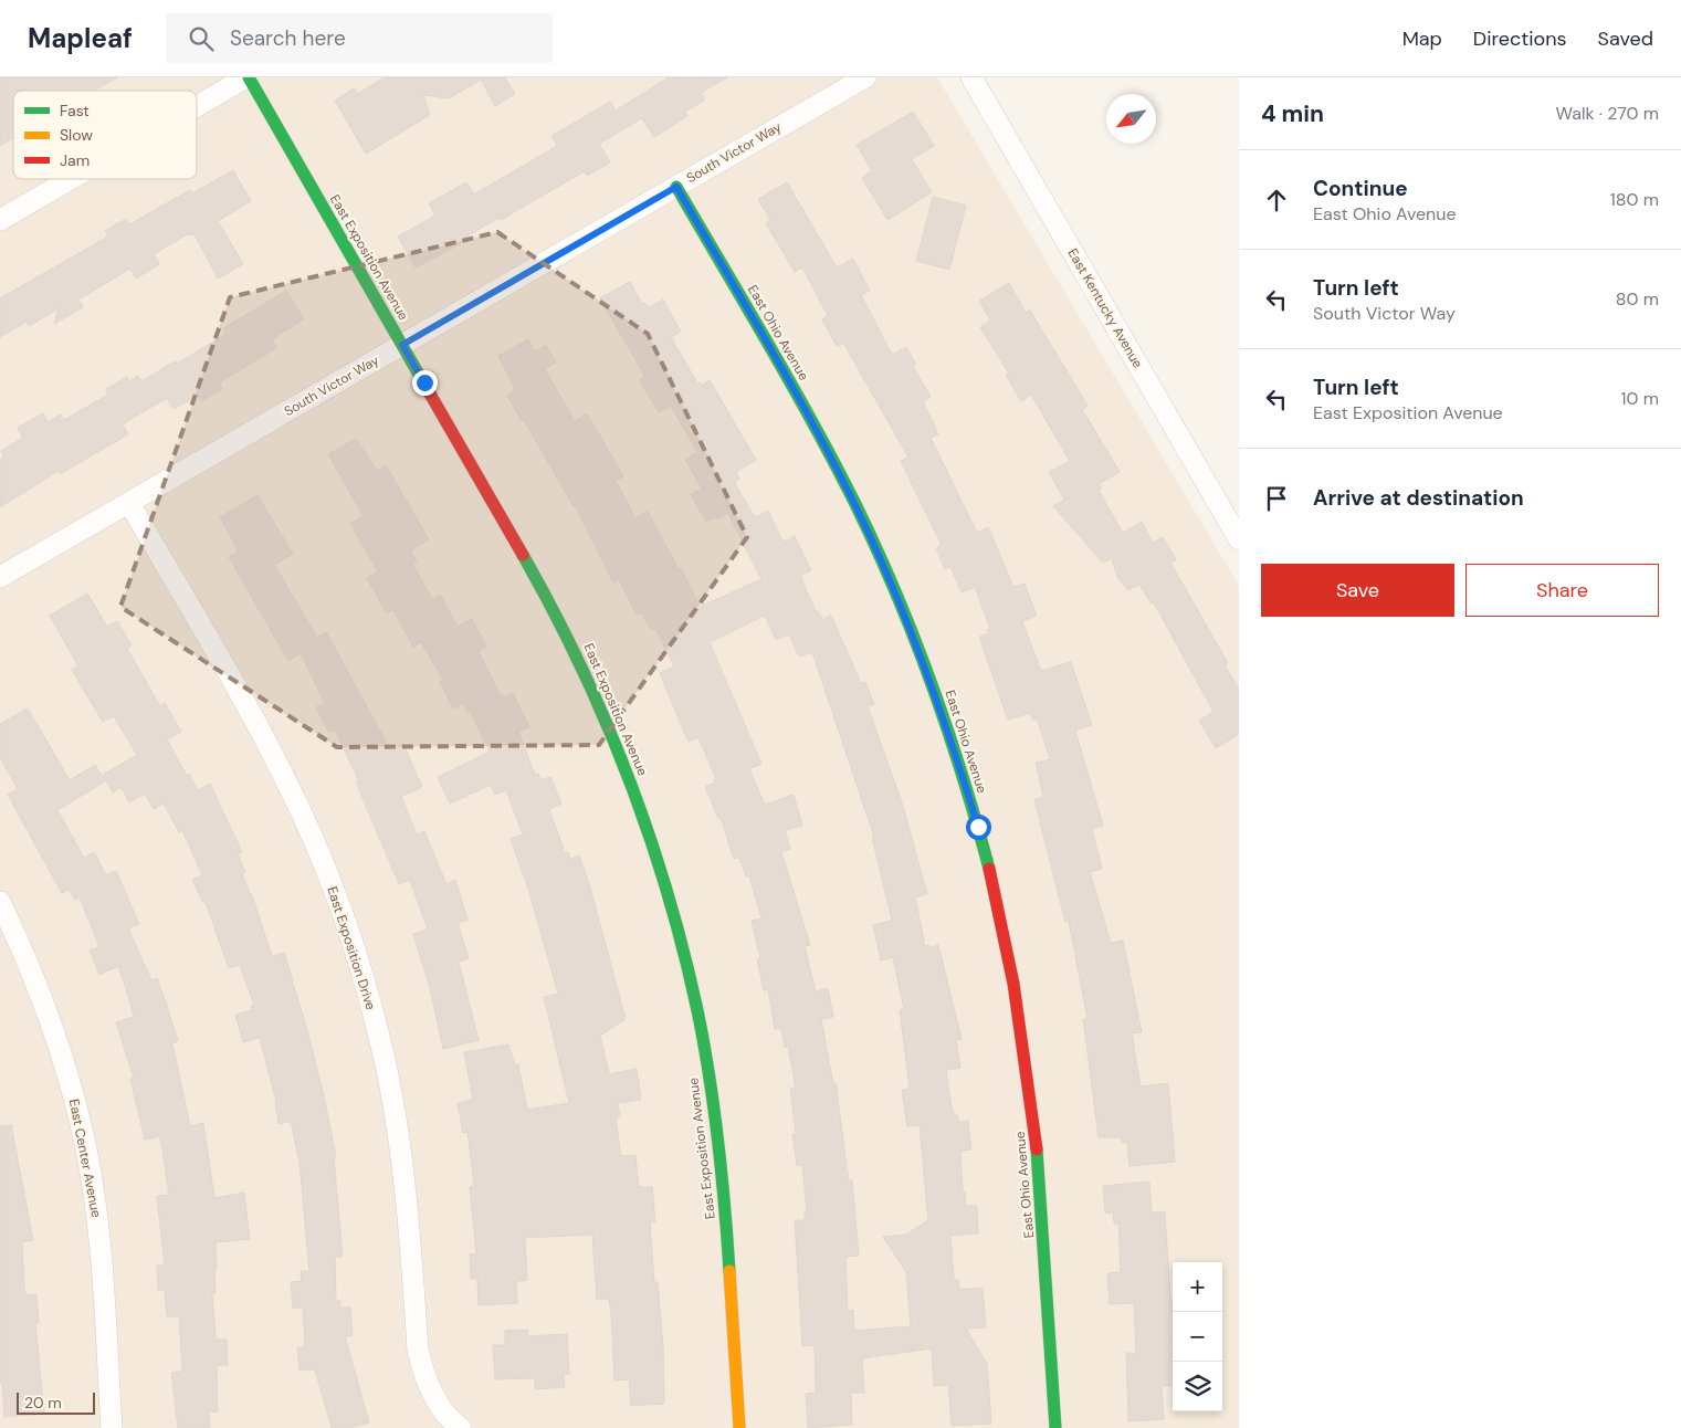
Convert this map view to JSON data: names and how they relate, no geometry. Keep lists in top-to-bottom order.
{
  "streets": {
    "street": [
      "South Victor Way",
      "East Exposition Avenue",
      "East Kentucky Avenue",
      "East Ohio Avenue",
      "East Exposition Drive",
      "East Center Avenue"
    ]
  },
  "crossings": [
    ["South Victor Way", "East Exposition Avenue"],
    ["South Victor Way", "East Ohio Avenue"],
    ["South Victor Way", "East Exposition Drive"]
  ],
  "legend": ["Fast", "Slow", "Jam"],
  "scale_bar": "20 m",
  "north": "bottom left",
  "page": {
    "header": "Mapleaf",
    "search": "Search here",
    "nav": ["Map", "Directions", "Saved"],
    "heading": ["4 min", "Walk · 270 m"],
    "list": [
      ["Continue", "East Ohio Avenue", "180 m"],
      ["Turn left", "South Victor Way", "80 m"],
      ["Turn left", "East Exposition Avenue", "10 m"],
      "Arrive at destination"
    ],
    "buttons": ["Save", "Share"],
    "map_buttons": ["+", "−"],
    "scale": "20 m"
  }
}
